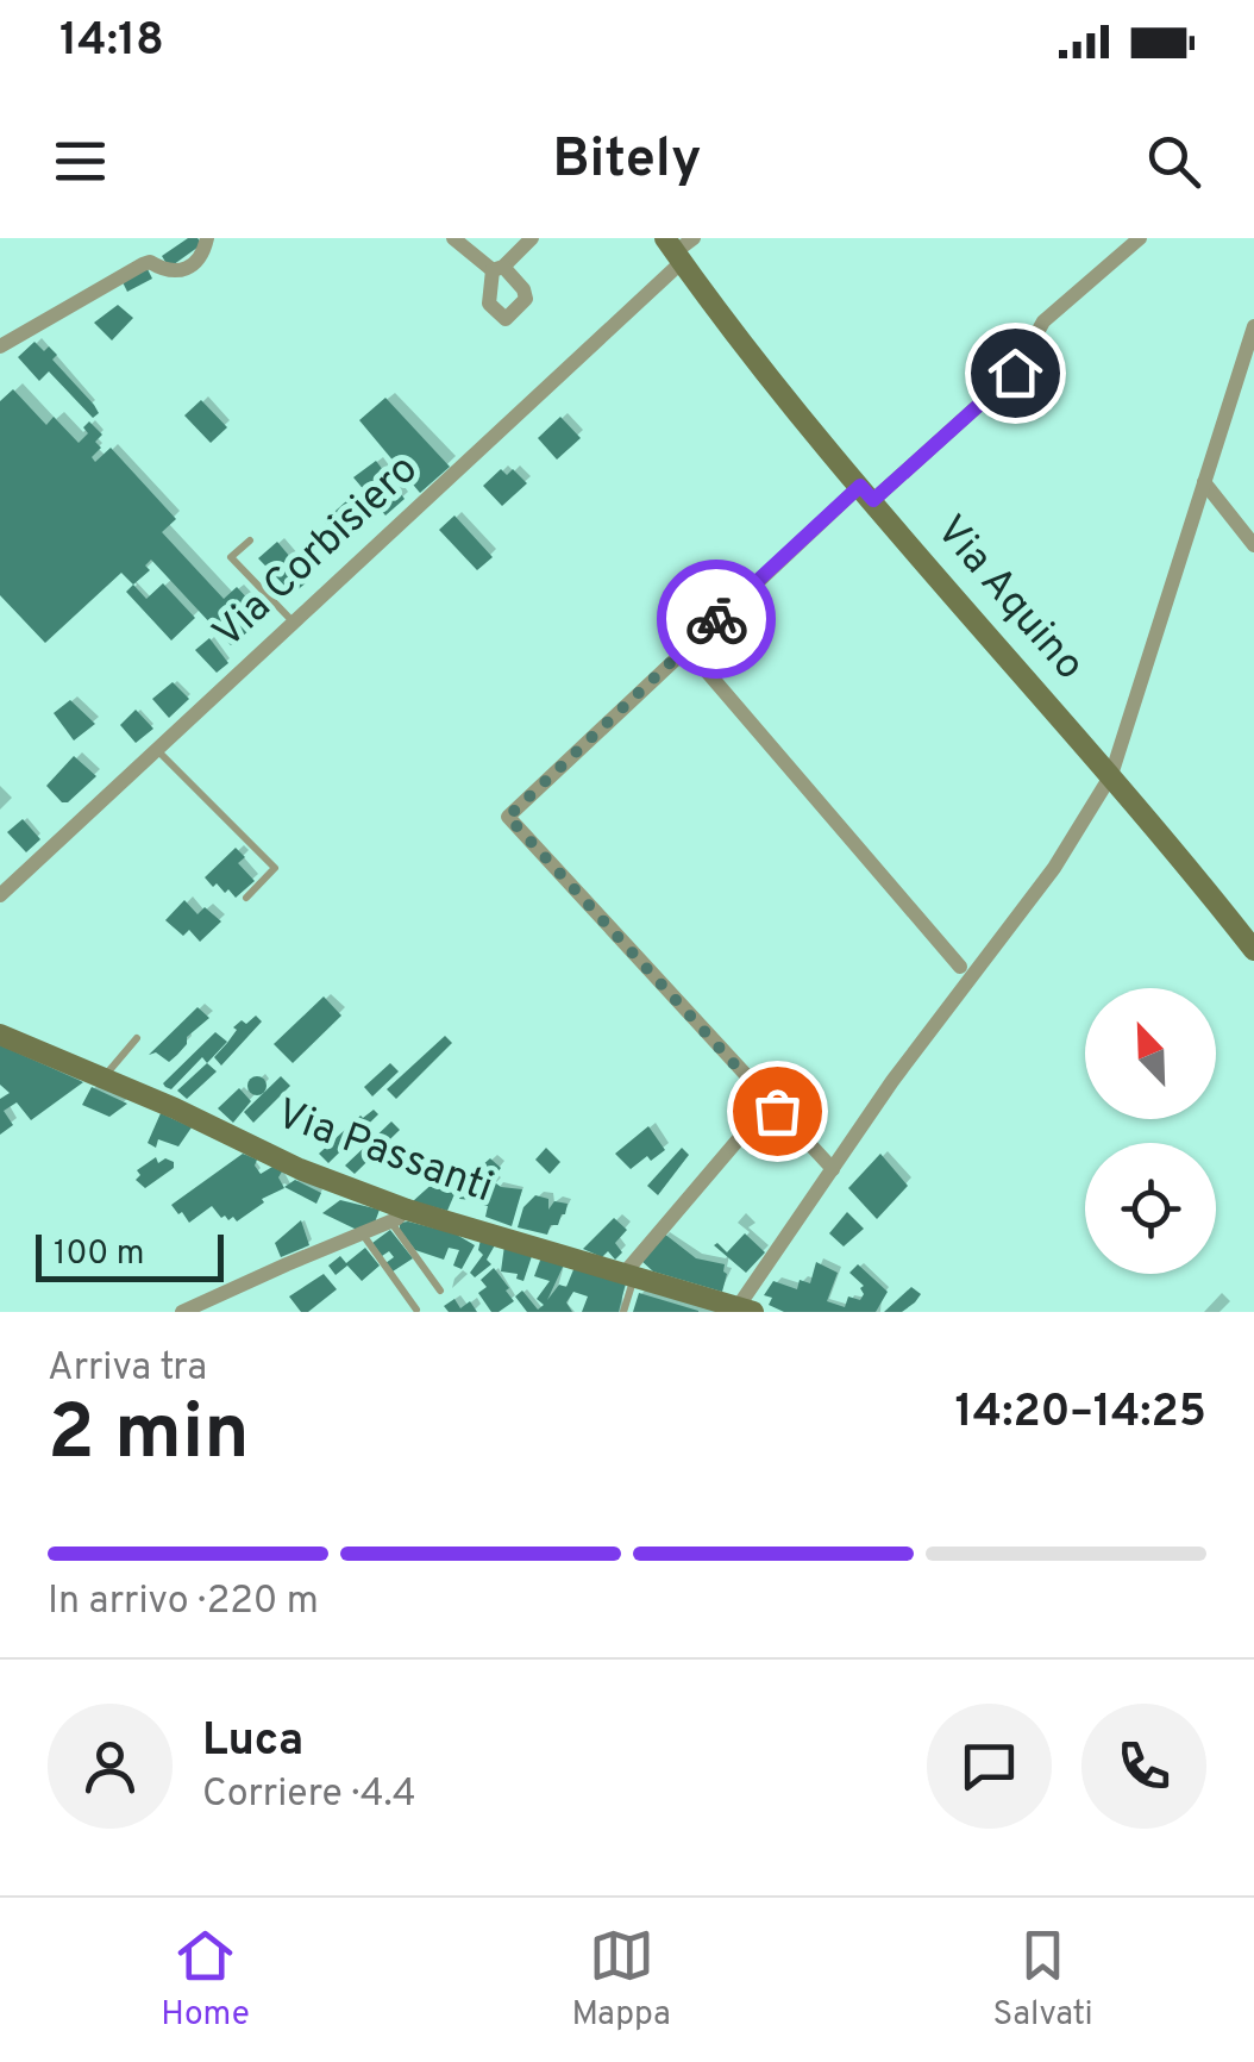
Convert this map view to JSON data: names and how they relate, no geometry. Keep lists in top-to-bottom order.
{
  "streets": {
    "street": ["Via Corbisiero", "Via Aquino", "Via Passanti"]
  },
  "crossings": [
    ["Via Corbisiero", "Via Aquino"]
  ],
  "scale_bar": "100 m",
  "north": "top left",
  "page": {
    "status": "14:18",
    "header": "Bitely",
    "scale": "100 m",
    "heading": ["2 min", "Arriva tra", "14:20–14:25"],
    "panel": ["Luca", "Corriere · 4.4"],
    "bar": "In arrivo · 220 m",
    "tabs": ["Home", "Mappa", "Salvati"]
  }
}
